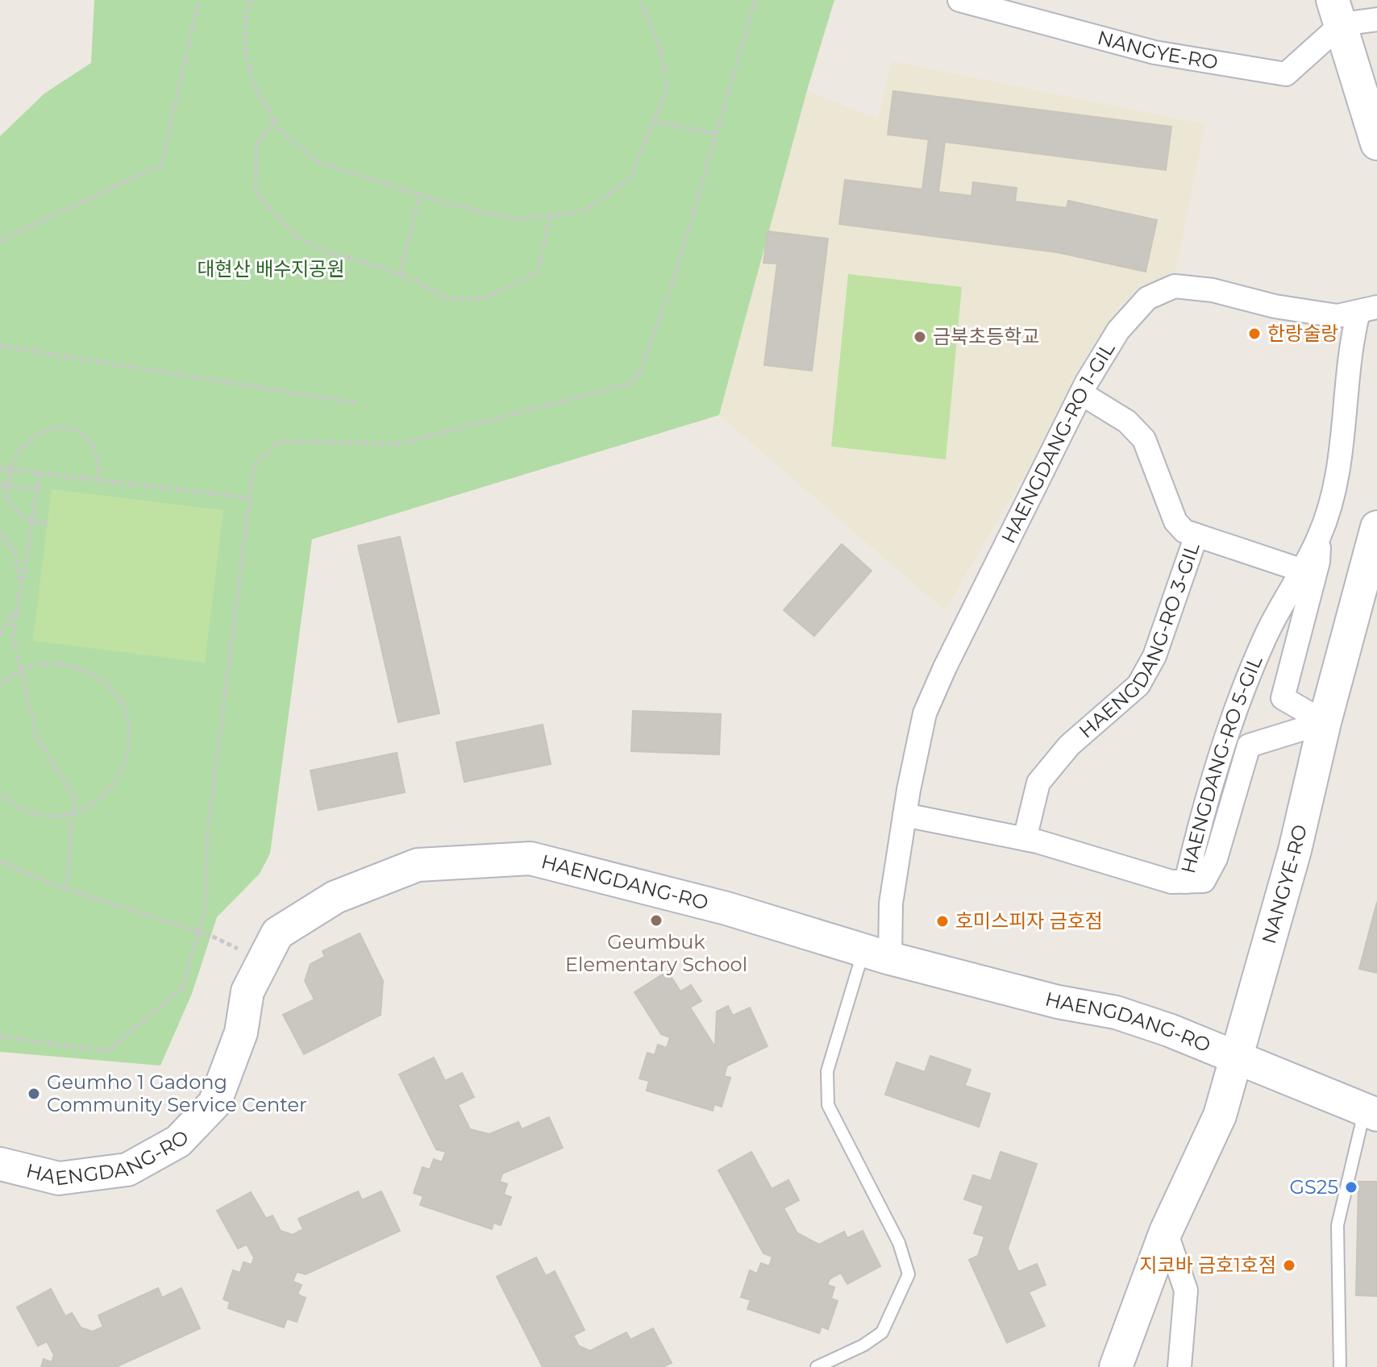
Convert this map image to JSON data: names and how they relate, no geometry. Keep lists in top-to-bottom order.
{
  "streets": {
    "main road": ["NANGYE-RO", "HAENGDANG-RO"],
    "street": ["HAENGDANG-RO 1-GIL", "HAENGDANG-RO 3-GIL", "HAENGDANG-RO 5-GIL"]
  },
  "crossings": [
    ["NANGYE-RO", "HAENGDANG-RO"],
    ["HAENGDANG-RO 1-GIL", "HAENGDANG-RO 3-GIL"],
    ["HAENGDANG-RO 1-GIL", "HAENGDANG-RO 5-GIL"],
    ["HAENGDANG-RO 1-GIL", "HAENGDANG-RO"],
    ["HAENGDANG-RO 3-GIL", "HAENGDANG-RO 5-GIL"]
  ],
  "parks": ["대현산 배수지공원"],
  "places": [
    "한랑술랑",
    "금북초등학교",
    "Geumbuk Elementary School",
    "호미스피자 금호점",
    "Geumho 1 Gadong Community Service Center",
    "GS25",
    "지코바 금호1호점"
  ]
}
